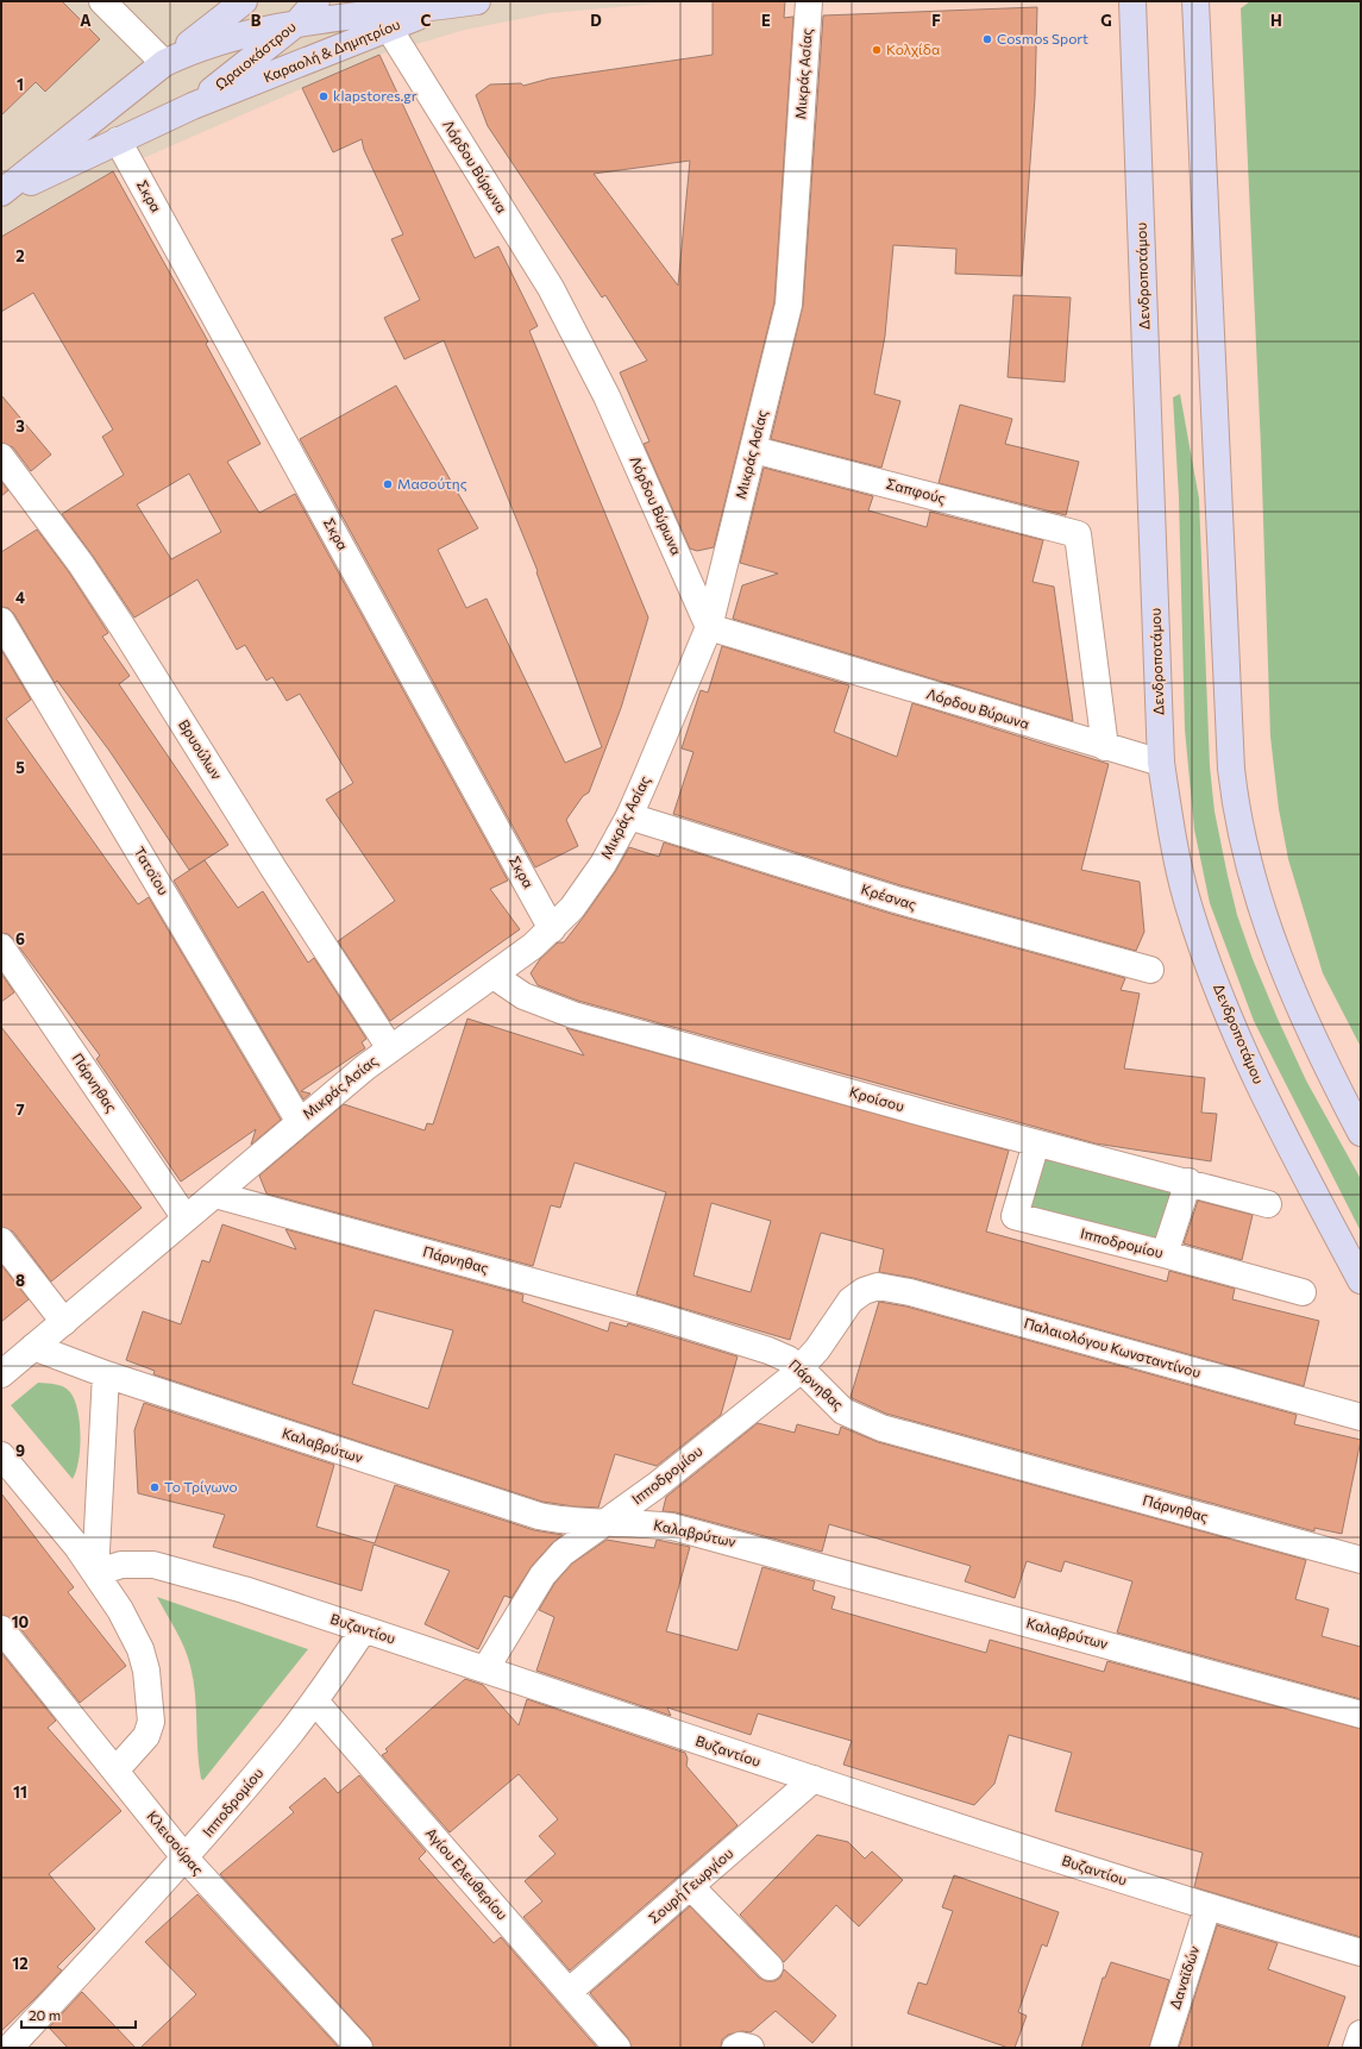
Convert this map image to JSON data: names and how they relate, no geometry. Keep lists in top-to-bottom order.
{
  "streets": {
    "main road": ["Καραολή & Δημητρίου", "Ωραιοκάστρου", "Δενδροποτάμου"],
    "street": [
      "Μικράς Ασίας",
      "Λόρδου Βύρωνα",
      "Σκρα",
      "Σαπφούς",
      "Βρυούλων",
      "Τατοϊου",
      "Κρέσνας",
      "Πάρνηθας",
      "Κροίσου",
      "Ιπποδρομίου",
      "Παλαιολόγου Κωνσταντίνου",
      "Καλαβρύτων",
      "Βυζαντίου",
      "Κλεισούρας",
      "Αγίου Ελευθερίου",
      "Σουρή Γεωργίου",
      "Δαναϊδών"
    ]
  },
  "crossings": [
    ["Καραολή & Δημητρίου", "Ωραιοκάστρου"],
    ["Καραολή & Δημητρίου", "Λόρδου Βύρωνα"],
    ["Καραολή & Δημητρίου", "Σκρα"],
    ["Μικράς Ασίας", "Λόρδου Βύρωνα"],
    ["Μικράς Ασίας", "Σκρα"],
    ["Μικράς Ασίας", "Σαπφούς"],
    ["Μικράς Ασίας", "Βρυούλων"],
    ["Μικράς Ασίας", "Τατοϊου"],
    ["Μικράς Ασίας", "Κρέσνας"],
    ["Μικράς Ασίας", "Πάρνηθας"],
    ["Μικράς Ασίας", "Κροίσου"],
    ["Μικράς Ασίας", "Καλαβρύτων"],
    ["Λόρδου Βύρωνα", "Δενδροποτάμου"],
    ["Λόρδου Βύρωνα", "Σαπφούς"],
    ["Πάρνηθας", "Ιπποδρομίου"],
    ["Κροίσου", "Ιπποδρομίου"],
    ["Ιπποδρομίου", "Παλαιολόγου Κωνσταντίνου"],
    ["Ιπποδρομίου", "Καλαβρύτων"],
    ["Ιπποδρομίου", "Βυζαντίου"],
    ["Ιπποδρομίου", "Κλεισούρας"],
    ["Ιπποδρομίου", "Αγίου Ελευθερίου"],
    ["Βυζαντίου", "Σουρή Γεωργίου"],
    ["Βυζαντίου", "Δαναϊδών"],
    ["Αγίου Ελευθερίου", "Σουρή Γεωργίου"]
  ],
  "places": [
    "Cosmos Sport",
    "Κολχίδα",
    "klapstores.gr",
    "Μασούτης",
    "Το Τρίγωνο"
  ],
  "scale_bar": "20 m",
  "grid": {
    "columns": [
      "A",
      "B",
      "C",
      "D",
      "E",
      "F",
      "G",
      "H"
    ],
    "rows": [
      "1",
      "2",
      "3",
      "4",
      "5",
      "6",
      "7",
      "8",
      "9",
      "10",
      "11",
      "12"
    ]
  }
}
